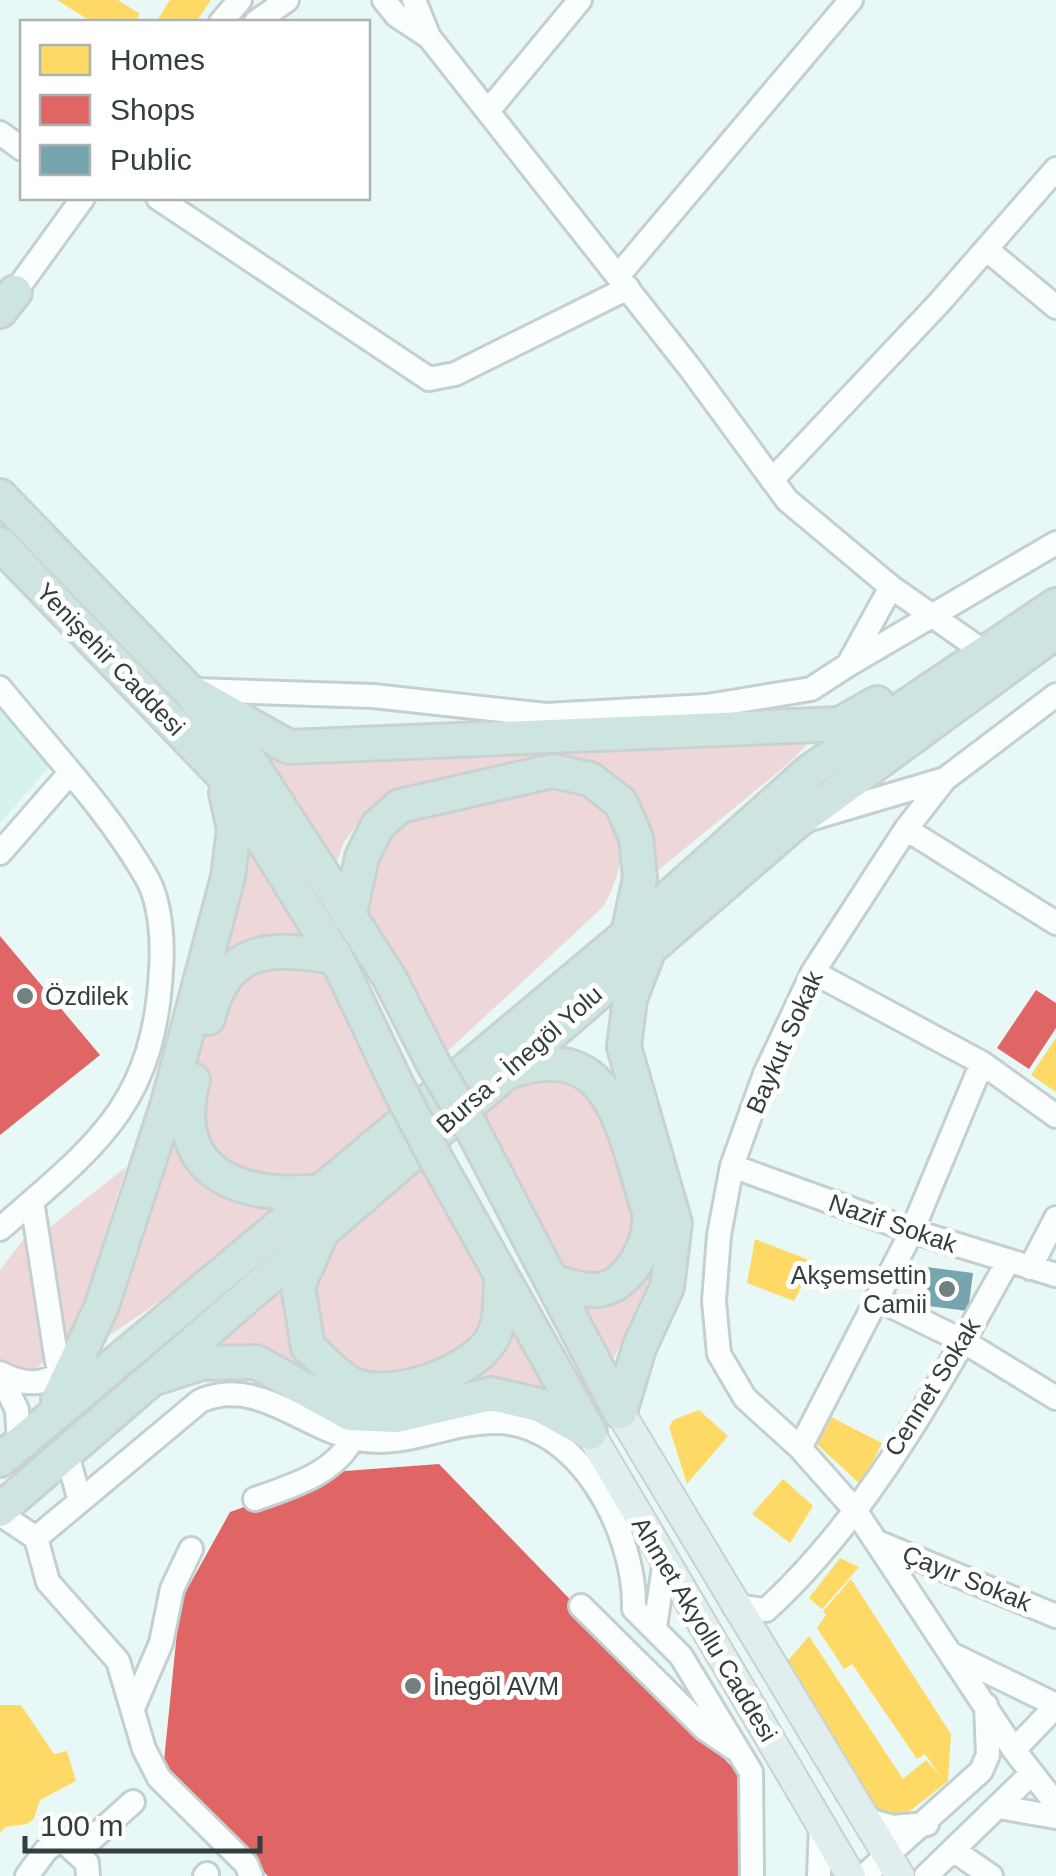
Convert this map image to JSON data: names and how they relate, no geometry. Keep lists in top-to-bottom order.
{
  "streets": {
    "highway": ["Yenişehir Caddesi", "Bursa - İnegöl Yolu"],
    "main road": ["Ahmet Akyollu Caddesi"],
    "street": [
      "Baykut Sokak",
      "Nazif Sokak",
      "Cennet Sokak",
      "Çayır Sokak"
    ]
  },
  "crossings": [
    ["Baykut Sokak", "Nazif Sokak"],
    ["Baykut Sokak", "Cennet Sokak"],
    ["Baykut Sokak", "Çayır Sokak"],
    ["Nazif Sokak", "Cennet Sokak"]
  ],
  "places": ["Özdilek", "Akşemsettin Camii", "İnegöl AVM"],
  "legend": ["Homes", "Shops", "Public"],
  "scale_bar": "100 m"
}
